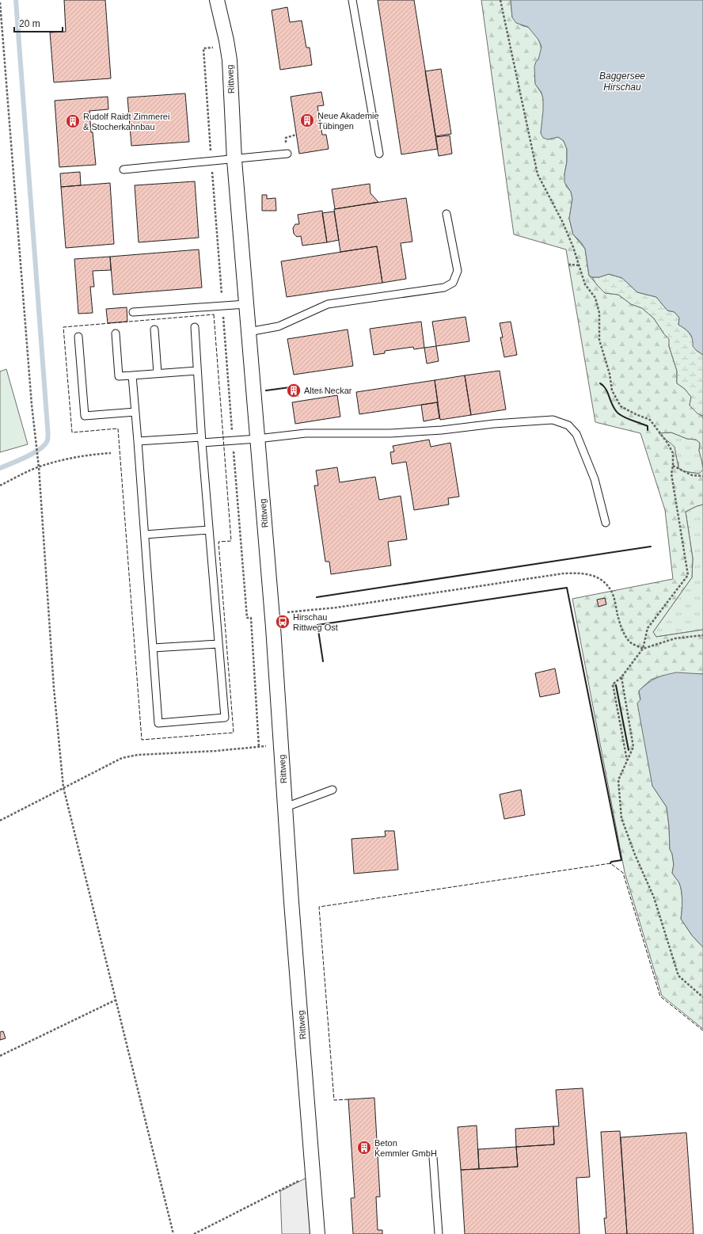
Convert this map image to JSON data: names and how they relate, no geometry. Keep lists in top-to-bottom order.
{
  "streets": {
    "street": ["Rittweg"]
  },
  "water": ["Baggersee Hirschau"],
  "places": {
    "building": [
      "Neue Akademie Tübingen",
      "Rudolf Raidt Zimmerei & Stocherkahnbau",
      "Alter Neckar",
      "Beton Kemmler GmbH"
    ],
    "bus stop": ["Hirschau Rittweg Ost"]
  },
  "scale_bar": "20 m"
}
